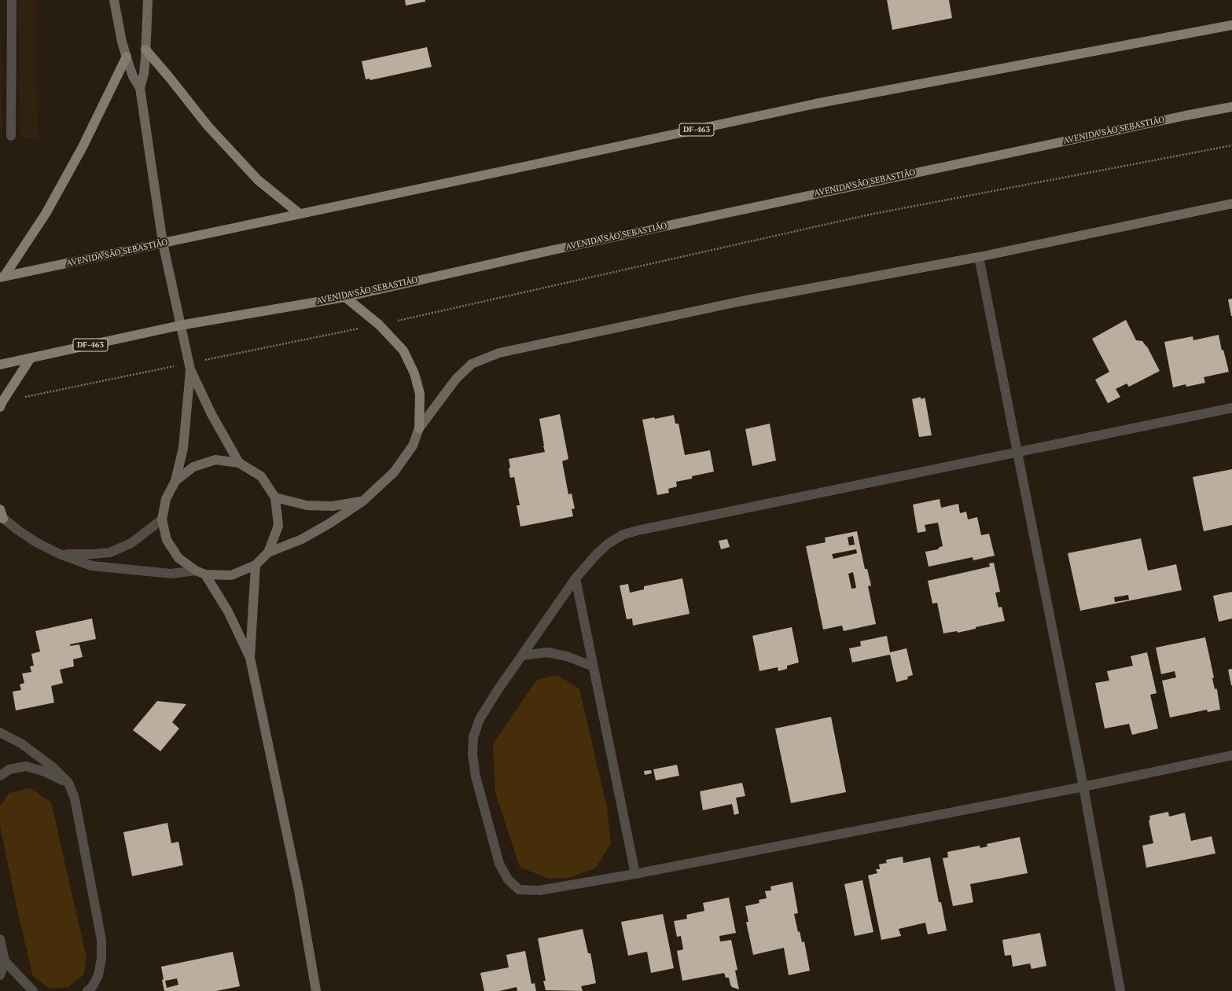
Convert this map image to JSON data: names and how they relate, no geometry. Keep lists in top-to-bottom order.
{
  "streets": {
    "main road": ["DF-463", "AVENIDA SÃO SEBASTIÃO"]
  }
}
